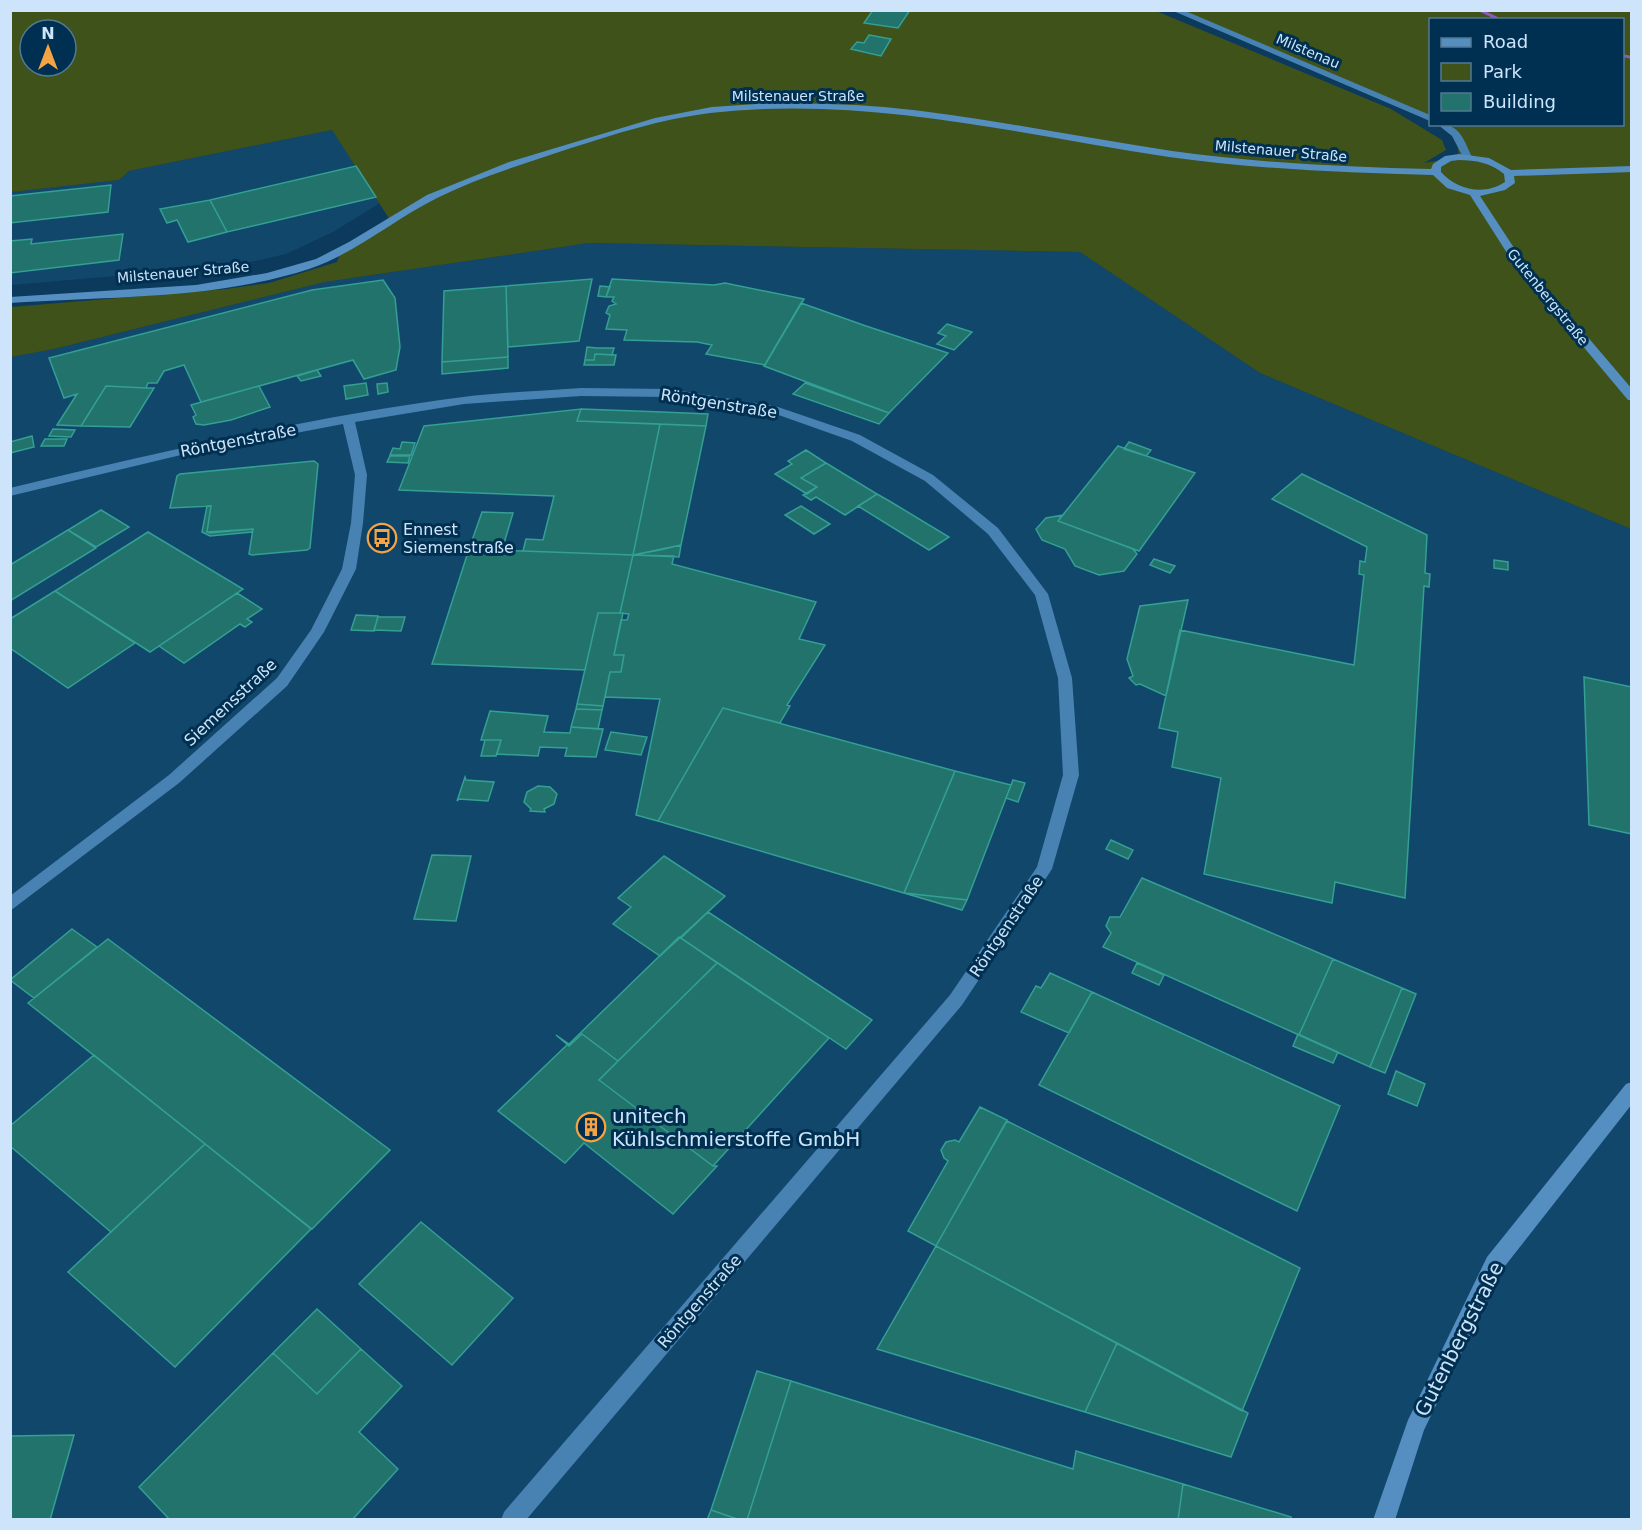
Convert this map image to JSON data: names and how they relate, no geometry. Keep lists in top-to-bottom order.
{
  "streets": {
    "street": [
      "Milstenau",
      "Milstenauer Straße",
      "Gutenbergstraße",
      "Röntgenstraße",
      "Siemensstraße"
    ]
  },
  "crossings": [
    ["Röntgenstraße", "Siemensstraße"]
  ],
  "places": {
    "bus stop": ["Ennest Siemenstraße"],
    "building": ["unitech Kühlschmierstoffe GmbH"]
  },
  "legend": ["Road", "Park", "Building"],
  "north": "top"
}
